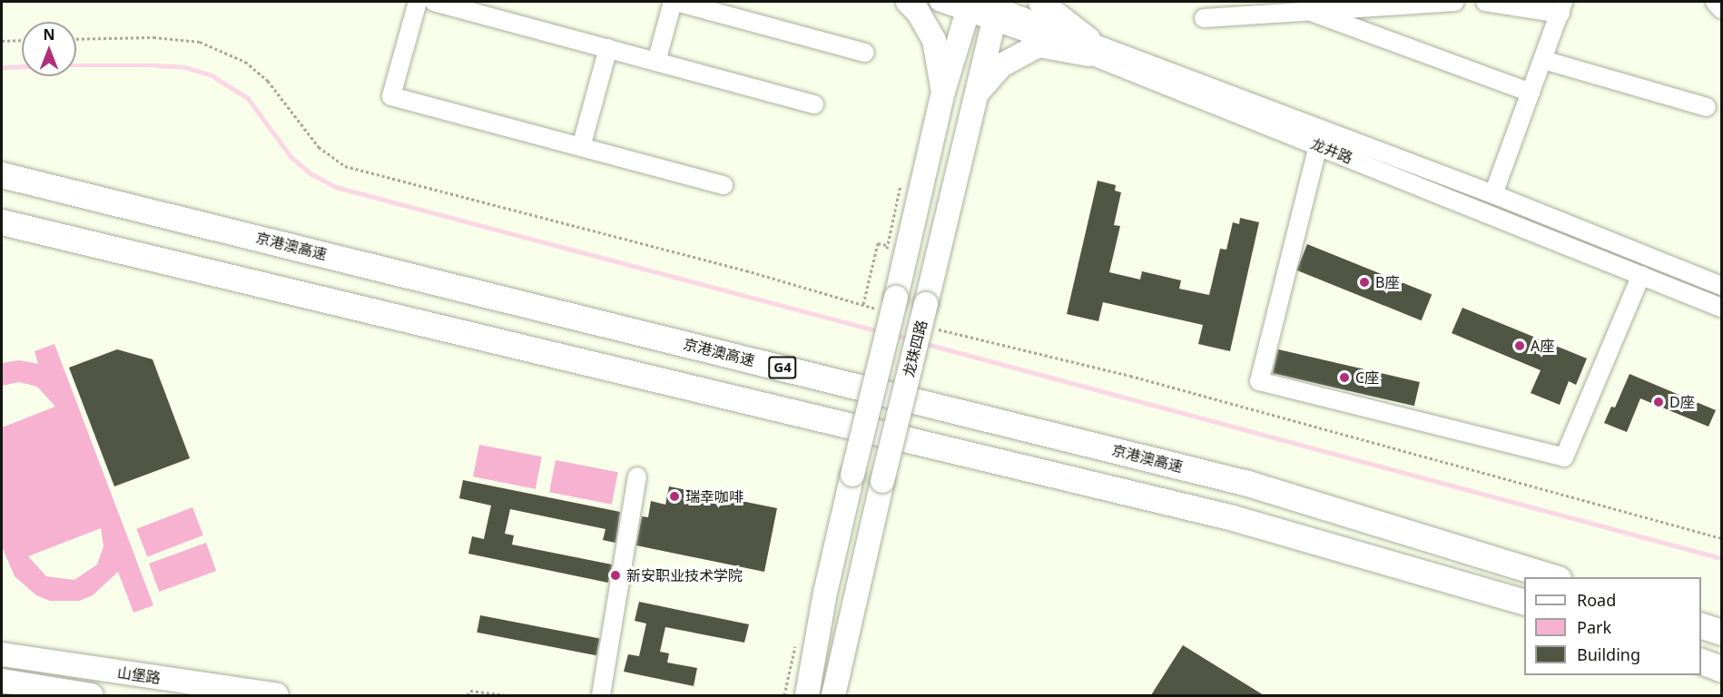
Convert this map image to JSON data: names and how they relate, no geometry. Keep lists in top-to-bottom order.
{
  "streets": {
    "highway": ["京港澳高速", "G4"],
    "main road": ["龙珠四路", "山堡路"],
    "street": ["龙井路"]
  },
  "crossings": [
    ["龙井路", "龙珠四路"]
  ],
  "places": [
    "B座",
    "A座",
    "C座",
    "D座",
    "瑞幸咖啡",
    "新安职业技术学院"
  ],
  "legend": ["Road", "Park", "Building"],
  "north": "top"
}
